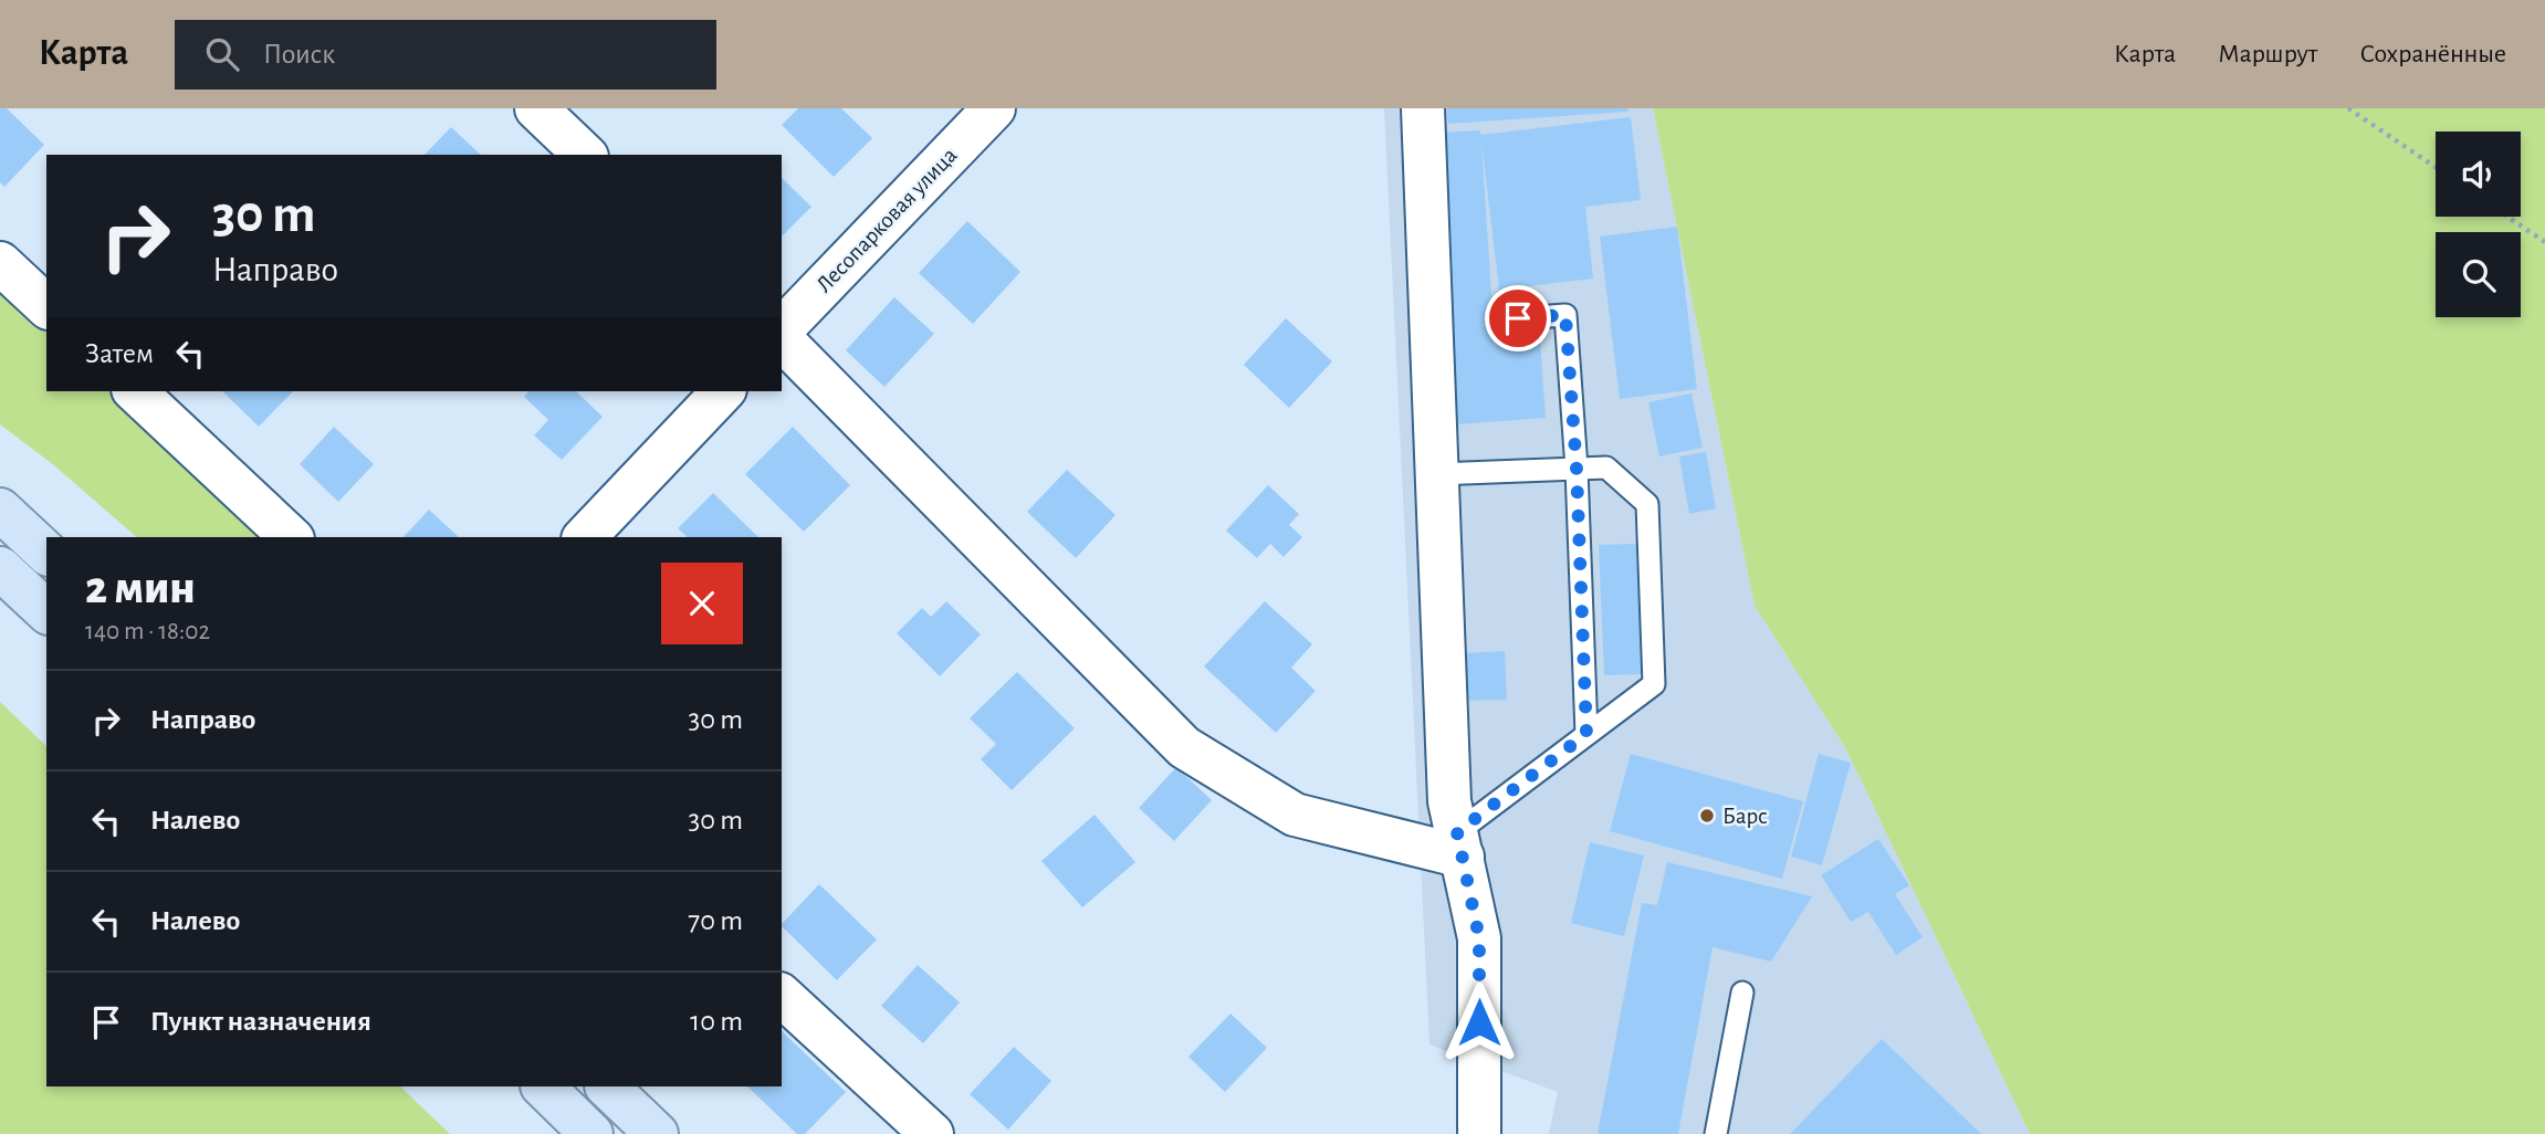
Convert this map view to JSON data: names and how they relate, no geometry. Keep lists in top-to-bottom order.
{
  "streets": {
    "street": ["Лесопарковая улица"]
  },
  "places": ["Барс"],
  "page": {
    "header": "Карта",
    "search": "Поиск",
    "nav": ["Карта", "Маршрут", "Сохранённые"],
    "turn": ["30 m", "Направо"],
    "then": "Затем",
    "heading": ["2 мин", "140 m · 18:02"],
    "list": [
      {
        "name": "Направо",
        "value": "30 m"
      },
      {
        "name": "Налево",
        "value": "30 m"
      },
      {
        "name": "Налево",
        "value": "70 m"
      },
      {
        "name": "Пункт назначения",
        "value": "10 m"
      }
    ]
  }
}
